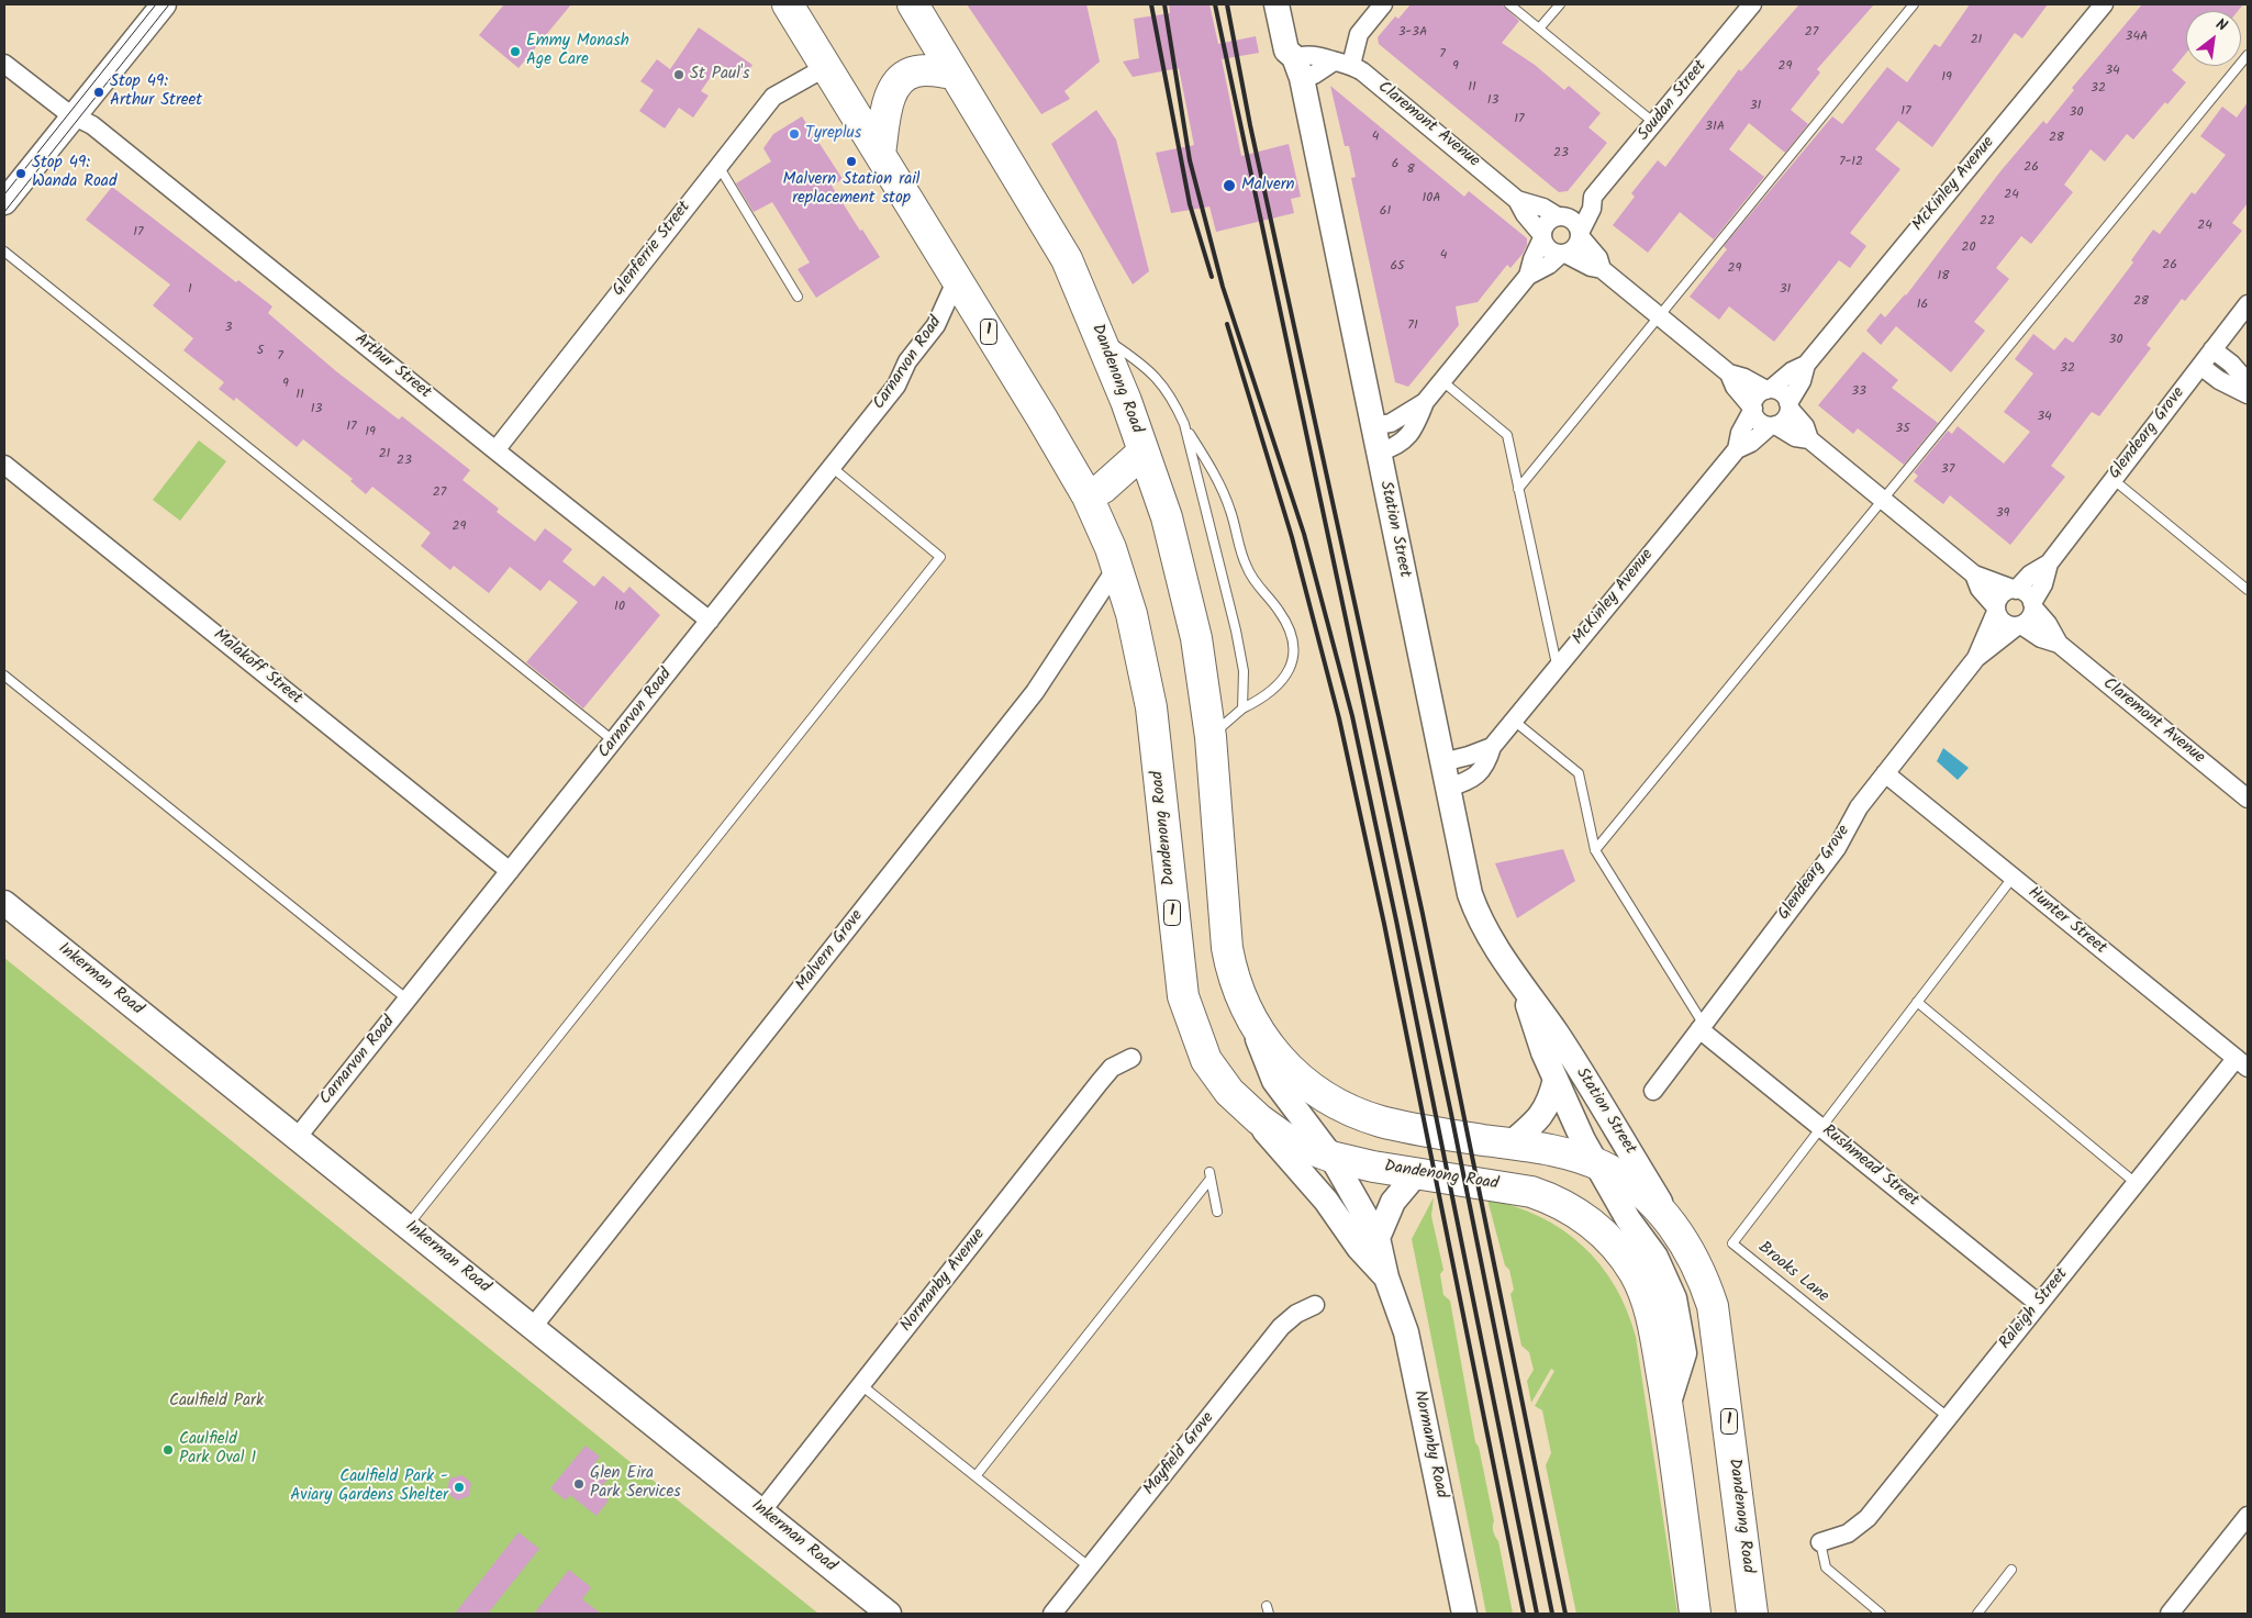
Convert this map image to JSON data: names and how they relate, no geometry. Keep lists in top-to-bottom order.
{
  "streets": {
    "highway": ["1", "Dandenong Road"],
    "street": [
      "Soudan Street",
      "Claremont Avenue",
      "McKinley Avenue",
      "Glenferrie Street",
      "Carnarvon Road",
      "Arthur Street",
      "Glendearg Grove",
      "Station Street",
      "Malakoff Street",
      "Hunter Street",
      "Malvern Grove",
      "Inkerman Road",
      "Rushmead Street",
      "Normanby Avenue",
      "Raleigh Street",
      "Normanby Road",
      "Mayfield Grove"
    ],
    "lane": ["Brooks Lane"]
  },
  "crossings": [
    ["Soudan Street", "Claremont Avenue"],
    ["Claremont Avenue", "Glendearg Grove"],
    ["Claremont Avenue", "Station Street"],
    ["McKinley Avenue", "Station Street"],
    ["Glenferrie Street", "Arthur Street"],
    ["Glenferrie Street", "Dandenong Road"],
    ["Carnarvon Road", "Arthur Street"],
    ["Carnarvon Road", "Dandenong Road"],
    ["Carnarvon Road", "Malakoff Street"],
    ["Carnarvon Road", "Inkerman Road"],
    ["Dandenong Road", "Station Street"],
    ["Dandenong Road", "Malvern Grove"],
    ["Dandenong Road", "Normanby Road"],
    ["Glendearg Grove", "Hunter Street"],
    ["Glendearg Grove", "Rushmead Street"],
    ["Hunter Street", "Raleigh Street"],
    ["Malvern Grove", "Inkerman Road"],
    ["Inkerman Road", "Normanby Avenue"],
    ["Rushmead Street", "Brooks Lane"],
    ["Rushmead Street", "Raleigh Street"],
    ["Brooks Lane", "Raleigh Street"]
  ],
  "parks": ["Caulfield Park"],
  "places": [
    "Emmy Monash Age Care",
    "St Paul's",
    "Stop 49: Arthur Street",
    "Tyreplus",
    "Malvern Station rail replacement stop",
    "Stop 49: Wanda Road",
    "Malvern",
    "Caulfield Park Oval 1",
    "Glen Eira Park Services",
    "Caulfield Park - Aviary Gardens Shelter"
  ],
  "house_numbers": [
    "3-3A",
    "27",
    "34A",
    "21",
    "7",
    "9",
    "29",
    "34",
    "19",
    "11",
    "32",
    "13",
    "31",
    "17",
    "30",
    "17",
    "31A",
    "4",
    "28",
    "23",
    "7-12",
    "6",
    "26",
    "8",
    "24",
    "10A",
    "61",
    "22",
    "24",
    "17",
    "20",
    "4",
    "26",
    "65",
    "29",
    "18",
    "1",
    "31",
    "28",
    "16",
    "71",
    "3",
    "30",
    "5",
    "7",
    "32",
    "9",
    "33",
    "11",
    "13",
    "34",
    "17",
    "35",
    "19",
    "21",
    "23",
    "37",
    "27",
    "39",
    "29",
    "10"
  ],
  "north": "top right"
}
